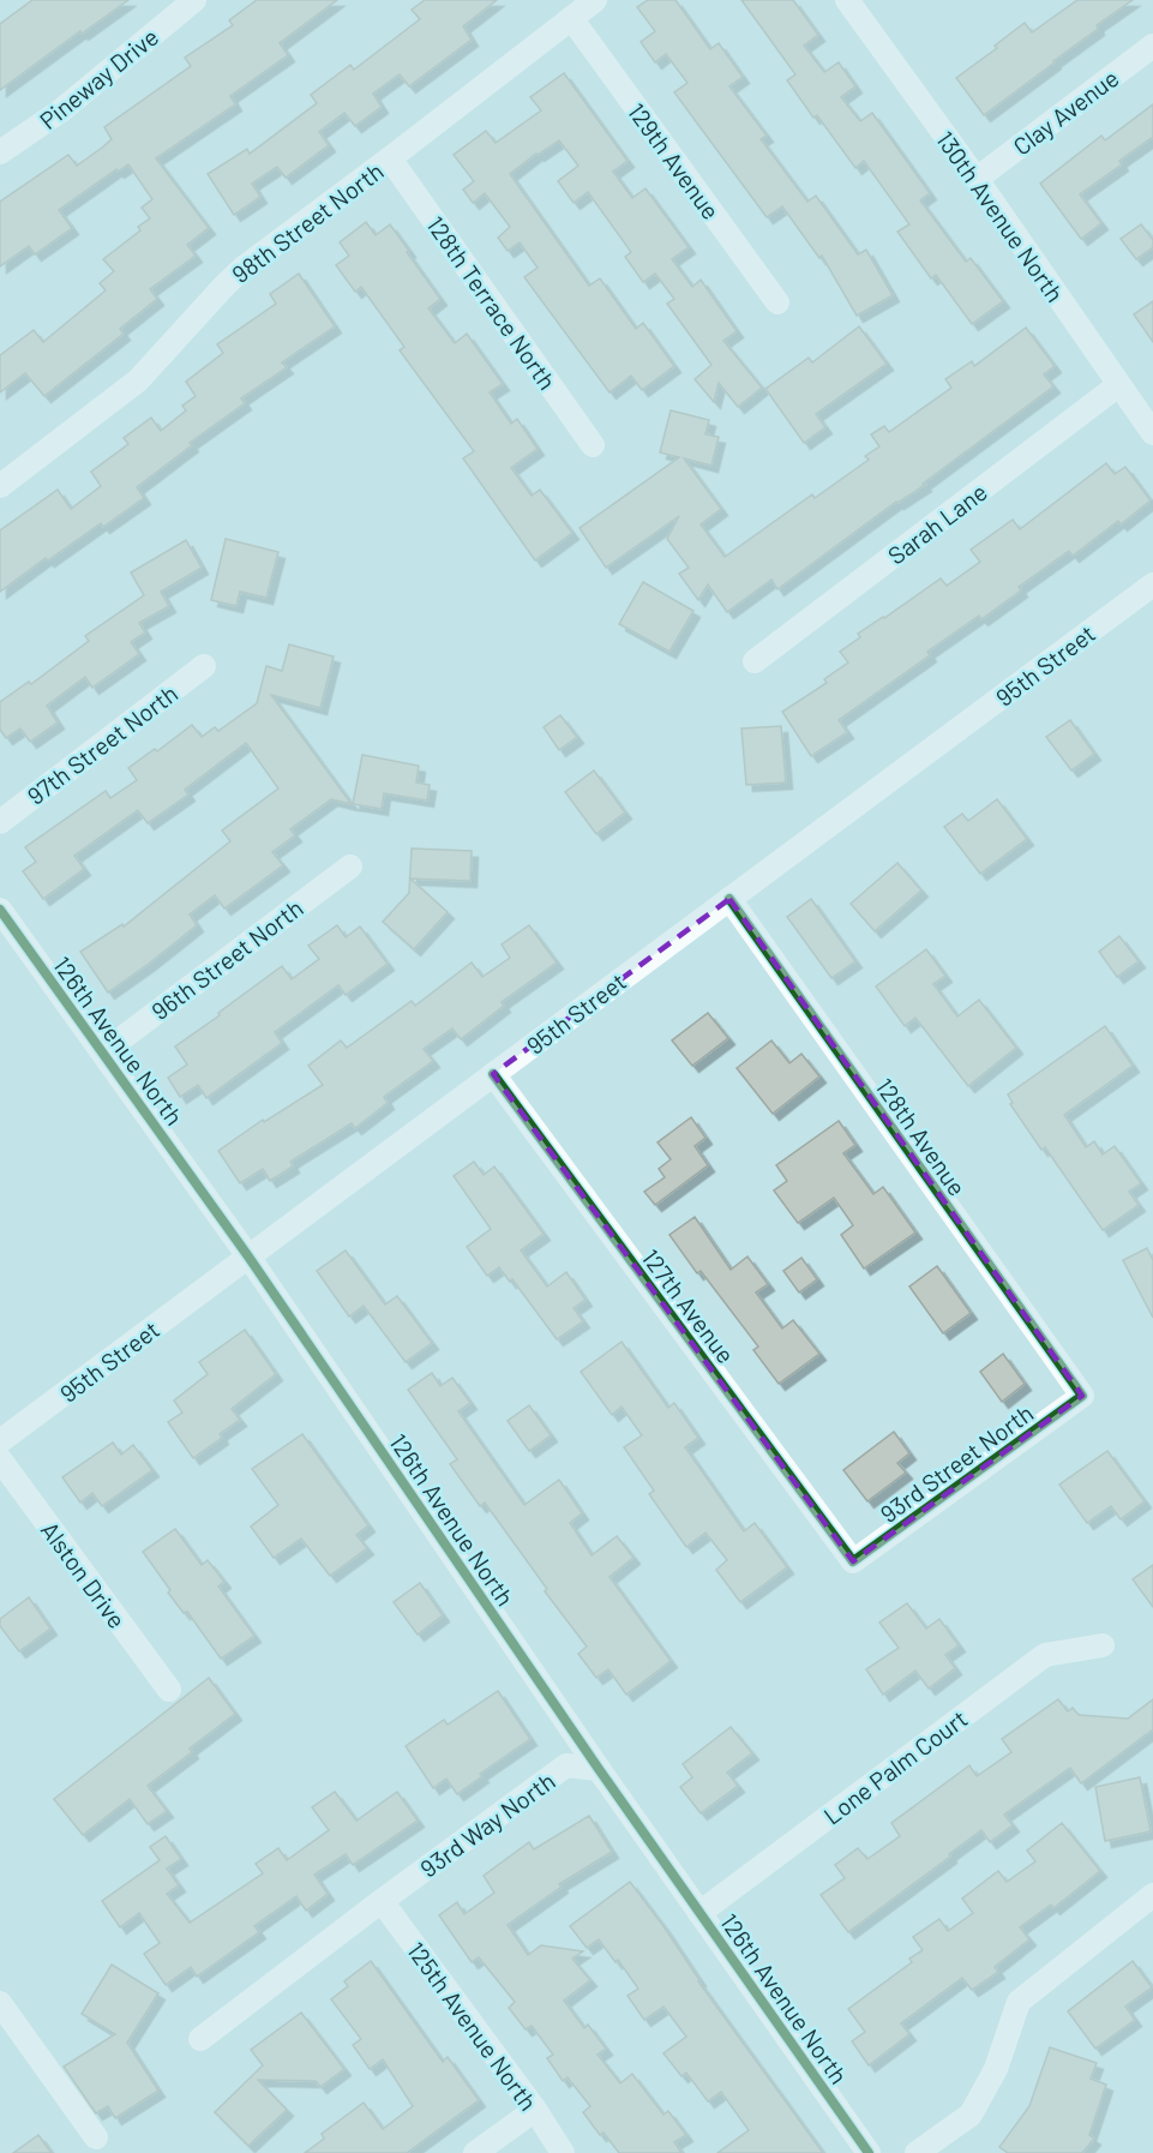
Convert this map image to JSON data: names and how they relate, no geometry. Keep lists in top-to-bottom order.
{
  "streets": {
    "street": [
      "Pineway Drive",
      "Clay Avenue",
      "129th Avenue",
      "130th Avenue North",
      "98th Street North",
      "128th Terrace North",
      "Sarah Lane",
      "95th Street",
      "97th Street North",
      "96th Street North",
      "126th Avenue North",
      "128th Avenue",
      "127th Avenue",
      "93rd Street North",
      "Alston Drive",
      "Lone Palm Court",
      "93rd Way North",
      "125th Avenue North"
    ]
  },
  "crossings": [
    ["Clay Avenue", "130th Avenue North"],
    ["129th Avenue", "98th Street North"],
    ["130th Avenue North", "Sarah Lane"],
    ["98th Street North", "128th Terrace North"],
    ["95th Street", "126th Avenue North"],
    ["95th Street", "128th Avenue"],
    ["95th Street", "127th Avenue"],
    ["96th Street North", "126th Avenue North"],
    ["126th Avenue North", "Lone Palm Court"],
    ["126th Avenue North", "93rd Way North"],
    ["128th Avenue", "93rd Street North"],
    ["127th Avenue", "93rd Street North"],
    ["93rd Way North", "125th Avenue North"]
  ]
}
